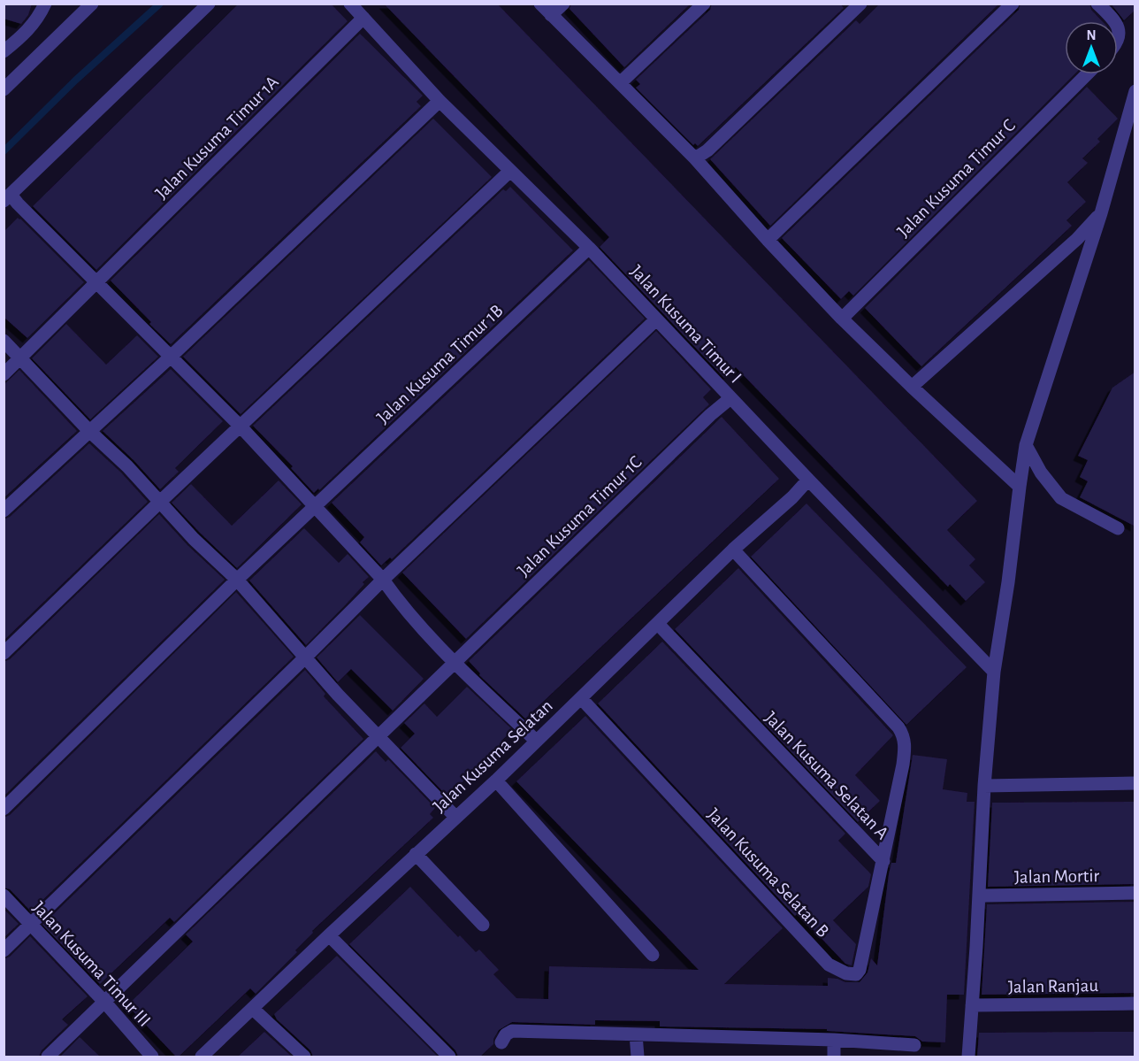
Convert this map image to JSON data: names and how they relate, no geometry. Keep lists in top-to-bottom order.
{
  "streets": {
    "street": [
      "Jalan Kusuma Timur 1A",
      "Jalan Kusuma Timur C",
      "Jalan Kusuma Timur I",
      "Jalan Kusuma Timur 1B",
      "Jalan Kusuma Timur 1C",
      "Jalan Kusuma Selatan",
      "Jalan Kusuma Selatan A",
      "Jalan Kusuma Selatan B",
      "Jalan Mortir",
      "Jalan Kusuma Timur III",
      "Jalan Ranjau"
    ]
  },
  "crossings": [
    ["Jalan Kusuma Timur 1A", "Jalan Kusuma Timur I"],
    ["Jalan Kusuma Timur I", "Jalan Kusuma Timur 1B"],
    ["Jalan Kusuma Timur I", "Jalan Kusuma Timur 1C"],
    ["Jalan Kusuma Timur I", "Jalan Kusuma Selatan"],
    ["Jalan Kusuma Timur 1C", "Jalan Kusuma Timur III"],
    ["Jalan Kusuma Selatan", "Jalan Kusuma Selatan A"],
    ["Jalan Kusuma Selatan", "Jalan Kusuma Selatan B"],
    ["Jalan Kusuma Selatan A", "Jalan Kusuma Selatan B"]
  ],
  "north": "top"
}
